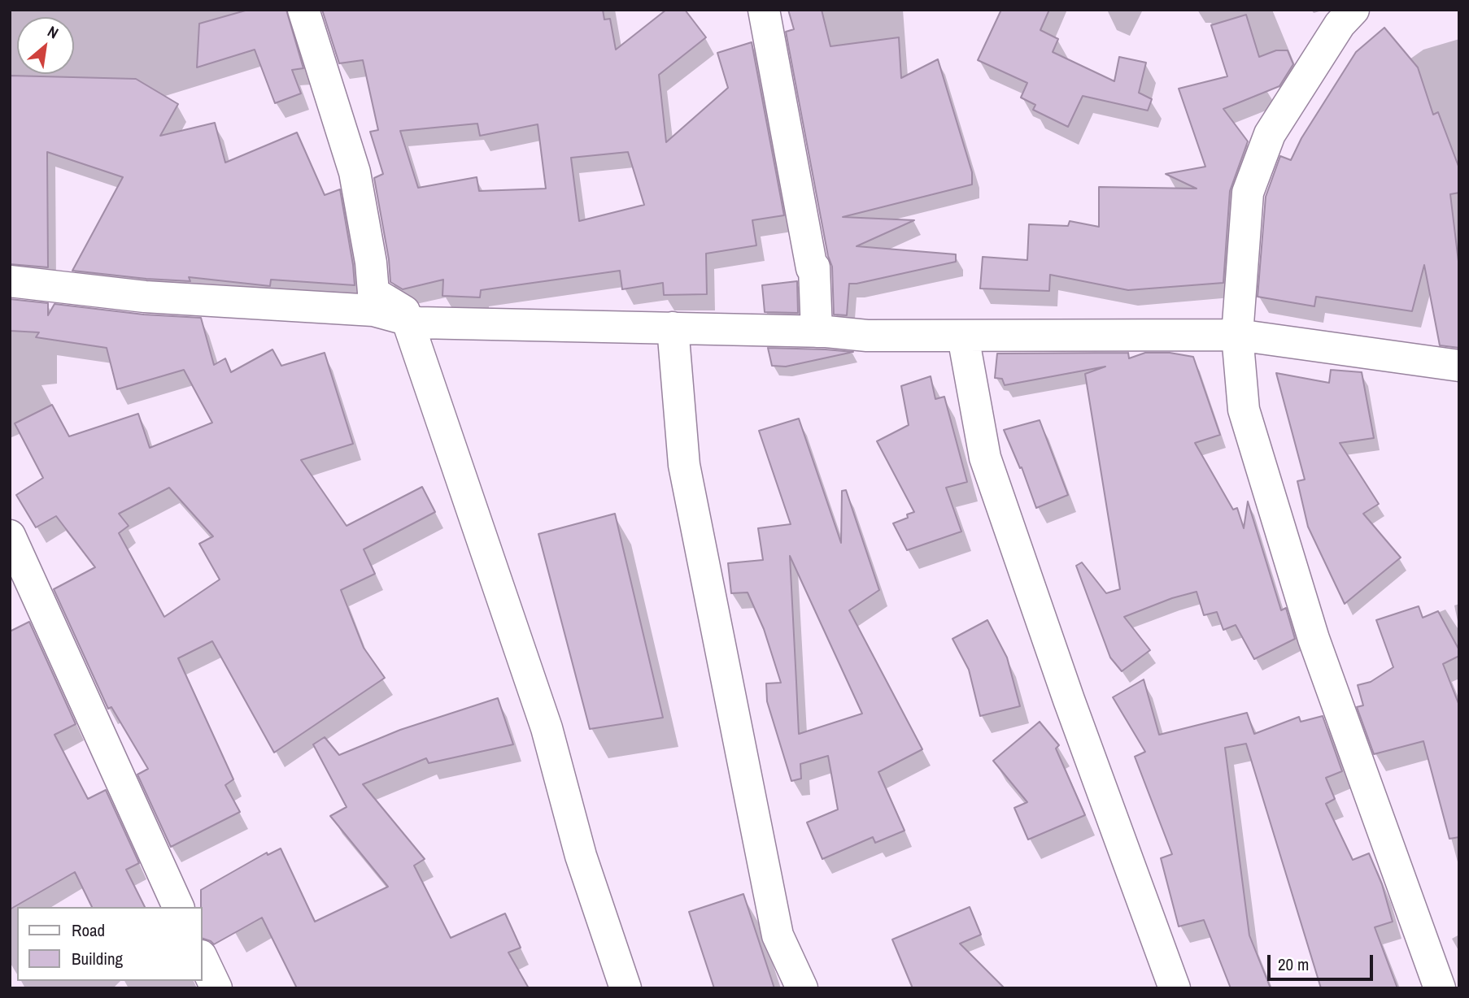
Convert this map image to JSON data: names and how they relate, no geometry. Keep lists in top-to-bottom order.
{
  "legend": ["Road", "Building"],
  "scale_bar": "20 m",
  "north": "top right"
}
